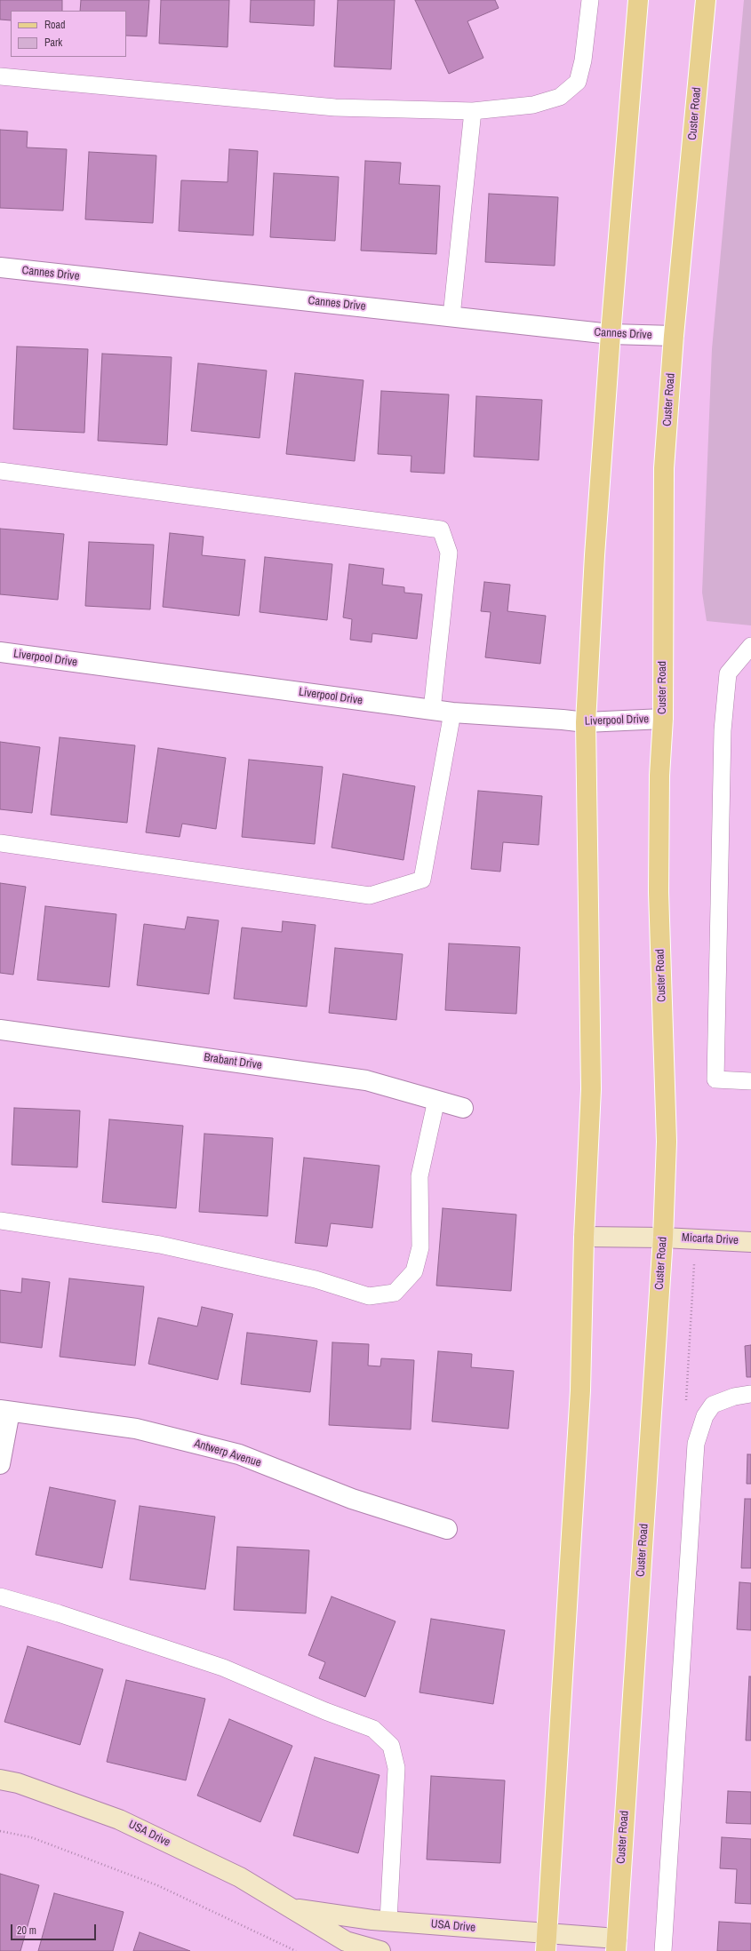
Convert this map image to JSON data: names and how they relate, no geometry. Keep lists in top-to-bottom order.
{
  "streets": {
    "main road": ["Custer Road"],
    "street": [
      "Cannes Drive",
      "Liverpool Drive",
      "Brabant Drive",
      "Micarta Drive",
      "Antwerp Avenue",
      "USA Drive"
    ]
  },
  "crossings": [
    ["Custer Road", "Cannes Drive"],
    ["Custer Road", "Liverpool Drive"],
    ["Custer Road", "Micarta Drive"],
    ["Custer Road", "USA Drive"]
  ],
  "legend": ["Road", "Park"],
  "scale_bar": "20 m"
}
